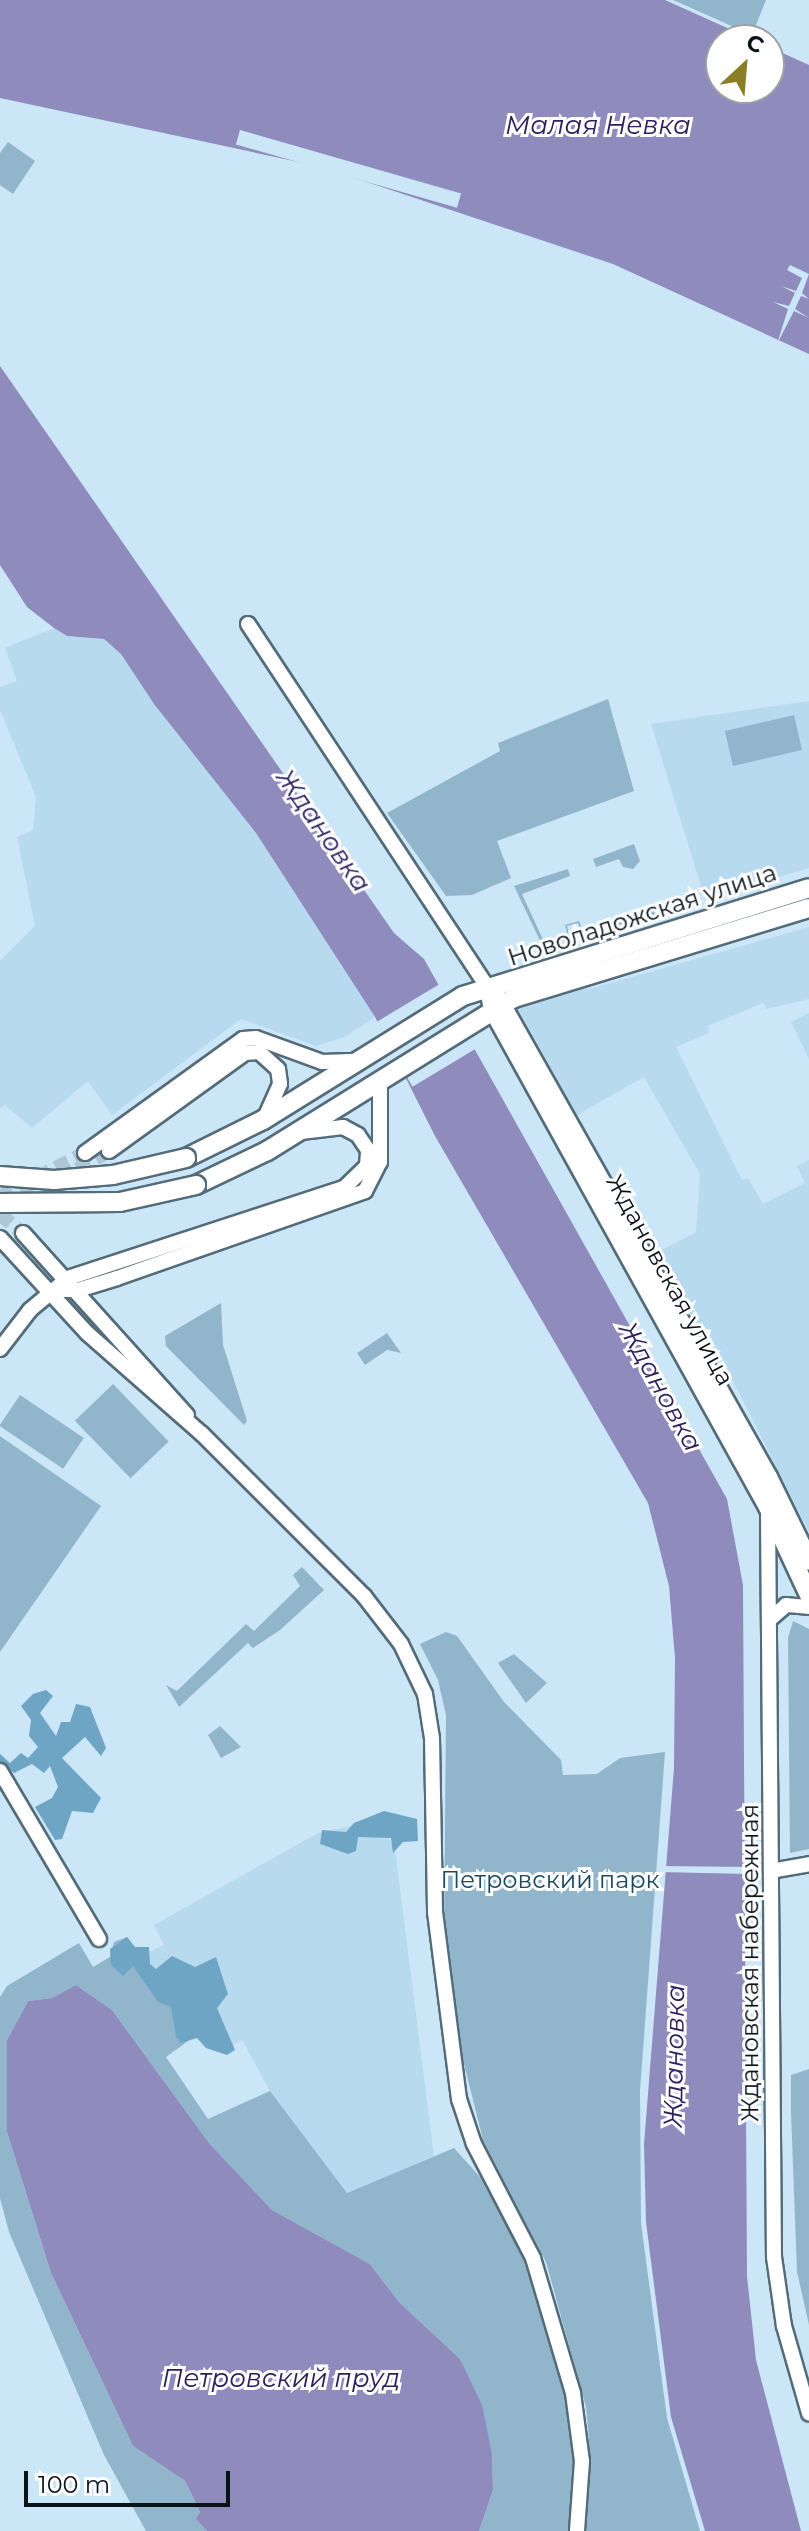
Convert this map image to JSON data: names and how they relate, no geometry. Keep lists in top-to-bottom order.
{
  "streets": {
    "main road": ["Новоладожская улица", "Ждановская улица"],
    "street": ["Ждановская набережная"]
  },
  "crossings": [
    ["Новоладожская улица", "Ждановская улица"],
    ["Ждановская улица", "Ждановская набережная"]
  ],
  "water": ["Малая Невка", "Ждановка", "Петровский пруд"],
  "parks": ["Петровский парк"],
  "scale_bar": "100 m",
  "north": "top right"
}
